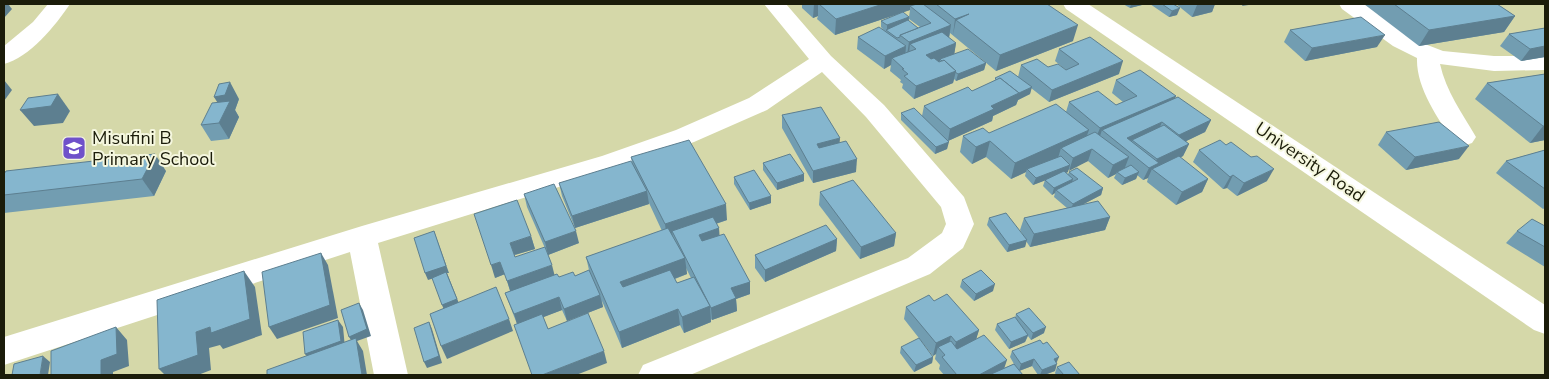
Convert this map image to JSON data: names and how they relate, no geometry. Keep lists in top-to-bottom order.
{
  "streets": {
    "street": ["University Road"]
  },
  "places": {
    "school or university": ["Misufini B Primary School"]
  }
}
